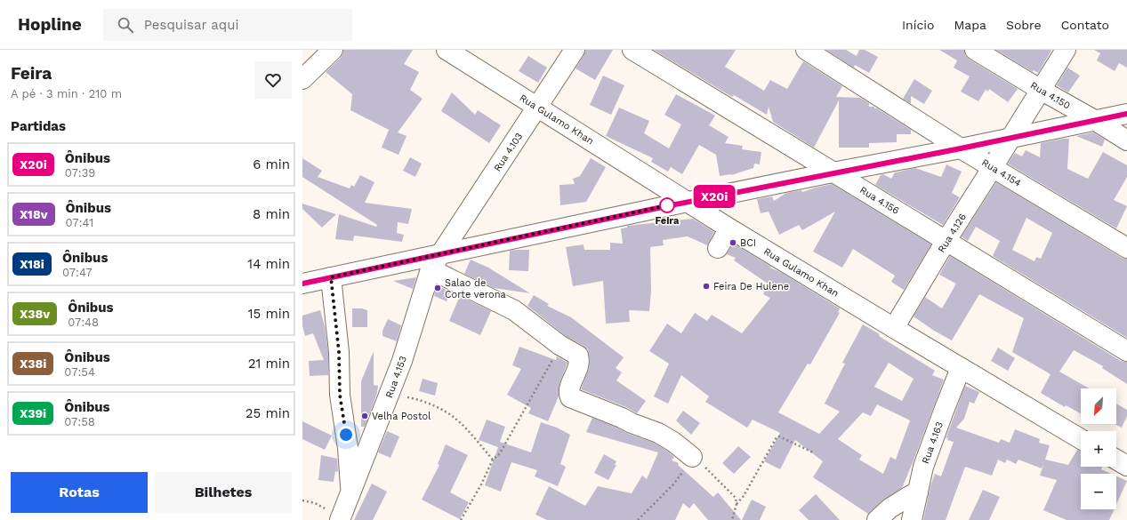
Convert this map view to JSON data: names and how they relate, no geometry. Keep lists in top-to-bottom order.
{
  "streets": {
    "street": [
      "Rua 4.150",
      "Rua Gulamo Khan",
      "Rua 4.103",
      "Rua 4.154",
      "Rua 4.156",
      "Rua 4.126",
      "Rua 4.153",
      "Rua 4.163"
    ]
  },
  "crossings": [
    ["Rua 4.150", "Rua 4.126"],
    ["Rua Gulamo Khan", "Rua 4.103"],
    ["Rua Gulamo Khan", "Rua 4.126"],
    ["Rua Gulamo Khan", "Rua 4.163"],
    ["Rua 4.103", "Rua 4.153"],
    ["Rua 4.154", "Rua 4.126"],
    ["Rua 4.156", "Rua 4.126"]
  ],
  "places": [
    "Feira",
    "BCI",
    "Feira De Hulene",
    "Salao de Corte verona",
    "Velha Postol"
  ],
  "lines": ["bus line X20i"],
  "north": "bottom left",
  "page": {
    "header": "Hopline",
    "search": "Pesquisar aqui",
    "nav": [
      "Início",
      "Mapa",
      "Sobre",
      "Contato"
    ],
    "heading": [
      ["Feira", "A pé · 3 min · 210 m"],
      "Partidas"
    ],
    "on_map": "X20i",
    "list": [
      {
        "mark": "X20i",
        "name": "Ônibus",
        "note": "07:39",
        "value": "6 min"
      },
      {
        "mark": "X18v",
        "name": "Ônibus",
        "note": "07:41",
        "value": "8 min"
      },
      {
        "mark": "X18i",
        "name": "Ônibus",
        "note": "07:47",
        "value": "14 min"
      },
      {
        "mark": "X38v",
        "name": "Ônibus",
        "note": "07:48",
        "value": "15 min"
      },
      {
        "mark": "X38i",
        "name": "Ônibus",
        "note": "07:54",
        "value": "21 min"
      },
      {
        "mark": "X39i",
        "name": "Ônibus",
        "note": "07:58",
        "value": "25 min"
      }
    ],
    "map_buttons": ["+", "−"],
    "buttons": ["Rotas", "Bilhetes"]
  }
}
